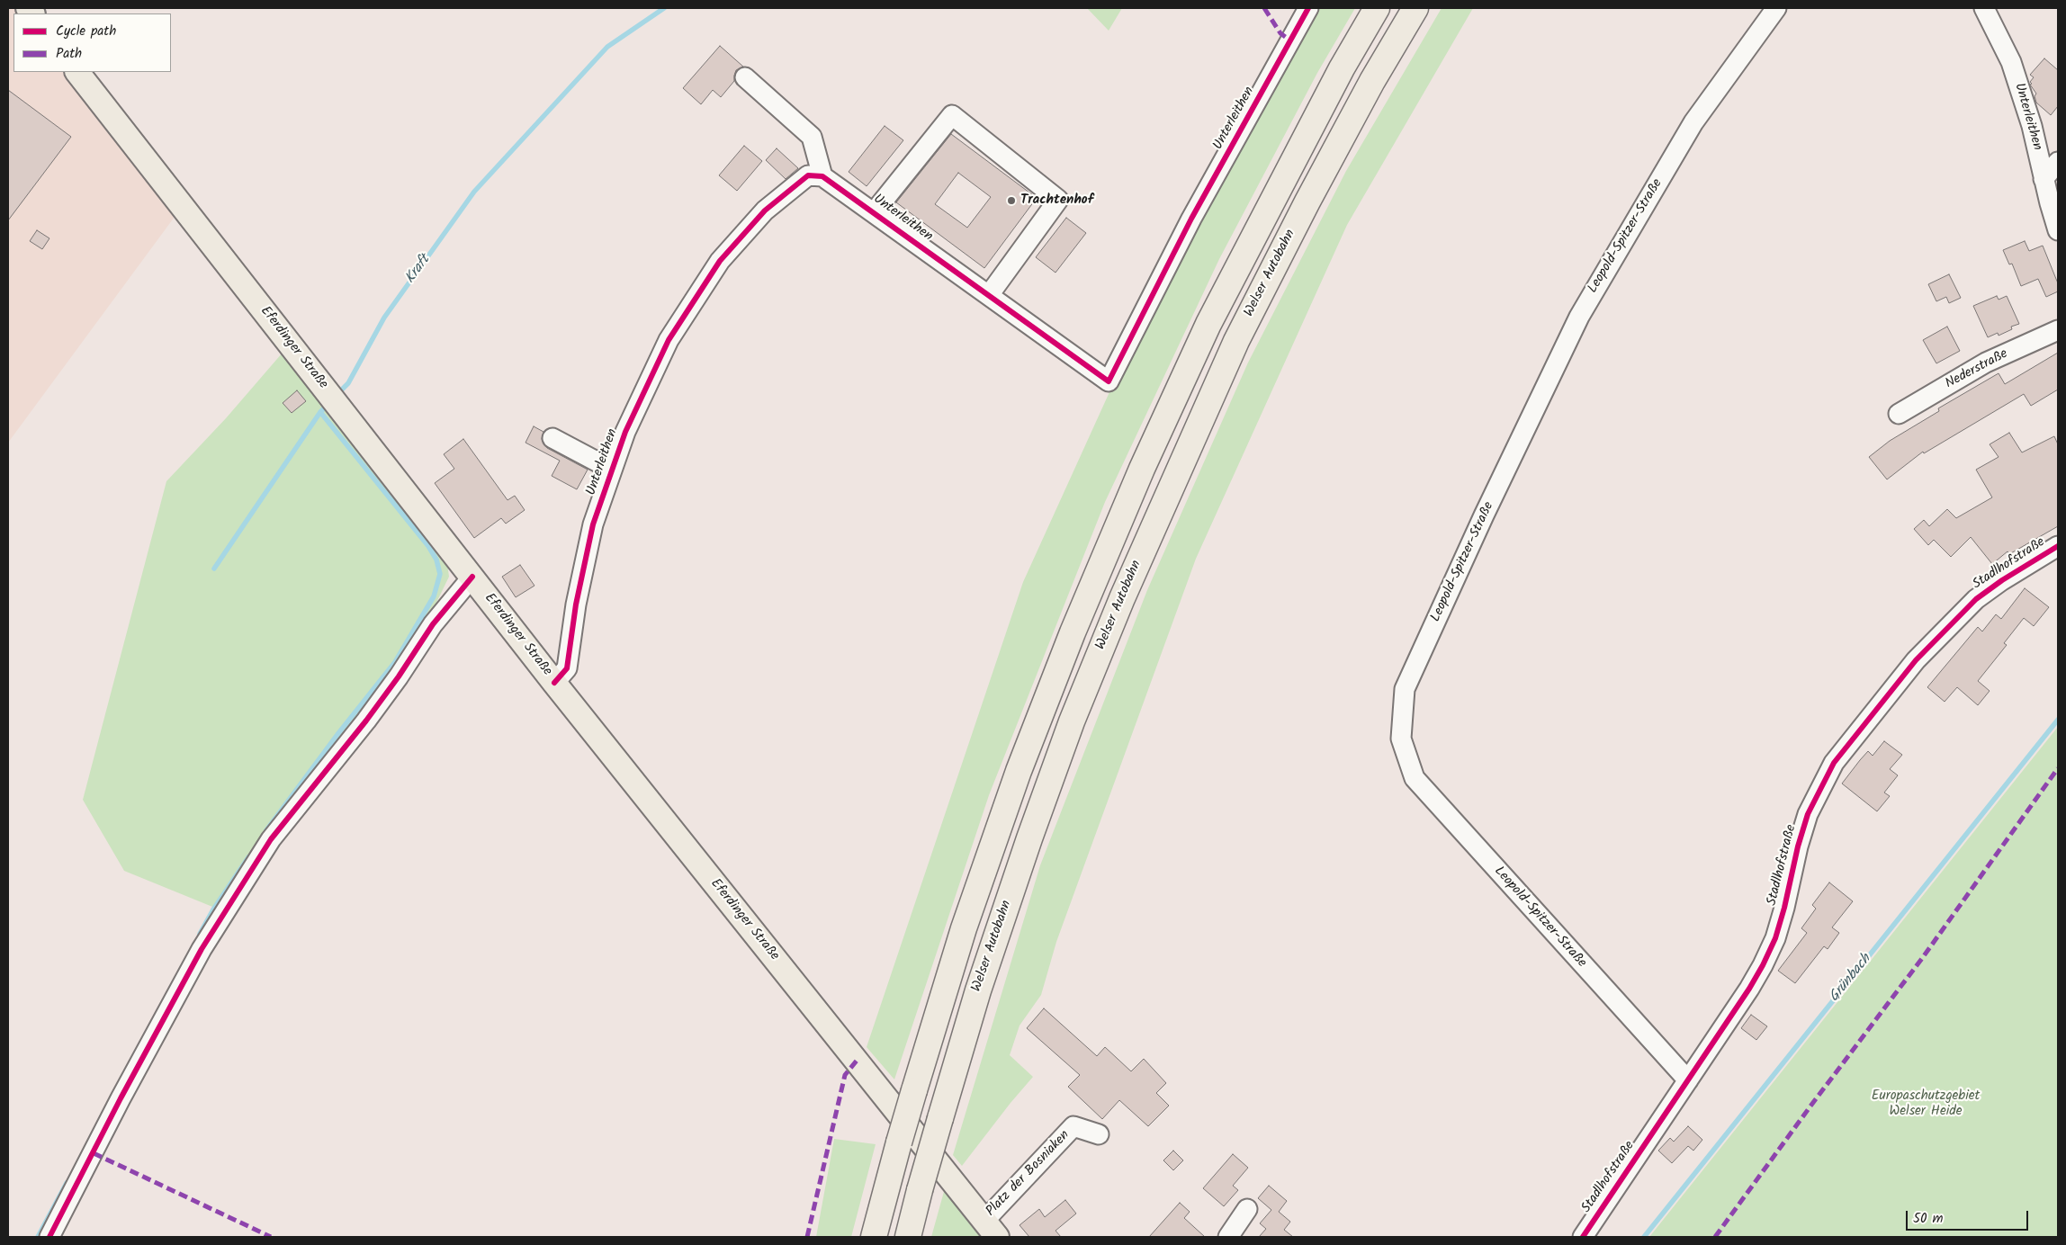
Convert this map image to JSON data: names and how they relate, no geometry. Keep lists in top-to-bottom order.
{
  "streets": {
    "highway": ["Welser Autobahn"],
    "main road": ["Eferdinger Straße"],
    "street": [
      "Unterleithen",
      "Leopold-Spitzer-Straße",
      "Nederstraße",
      "Stadlhofstraße",
      "Platz der Bosniaken"
    ]
  },
  "crossings": [
    ["Unterleithen", "Eferdinger Straße"],
    ["Leopold-Spitzer-Straße", "Stadlhofstraße"],
    ["Eferdinger Straße", "Platz der Bosniaken"]
  ],
  "water": ["Kraft", "Grünbach"],
  "parks": ["Europaschutzgebiet Welser Heide"],
  "places": ["Trachtenhof"],
  "legend": ["Cycle path", "Path"],
  "scale_bar": "50 m"
}
